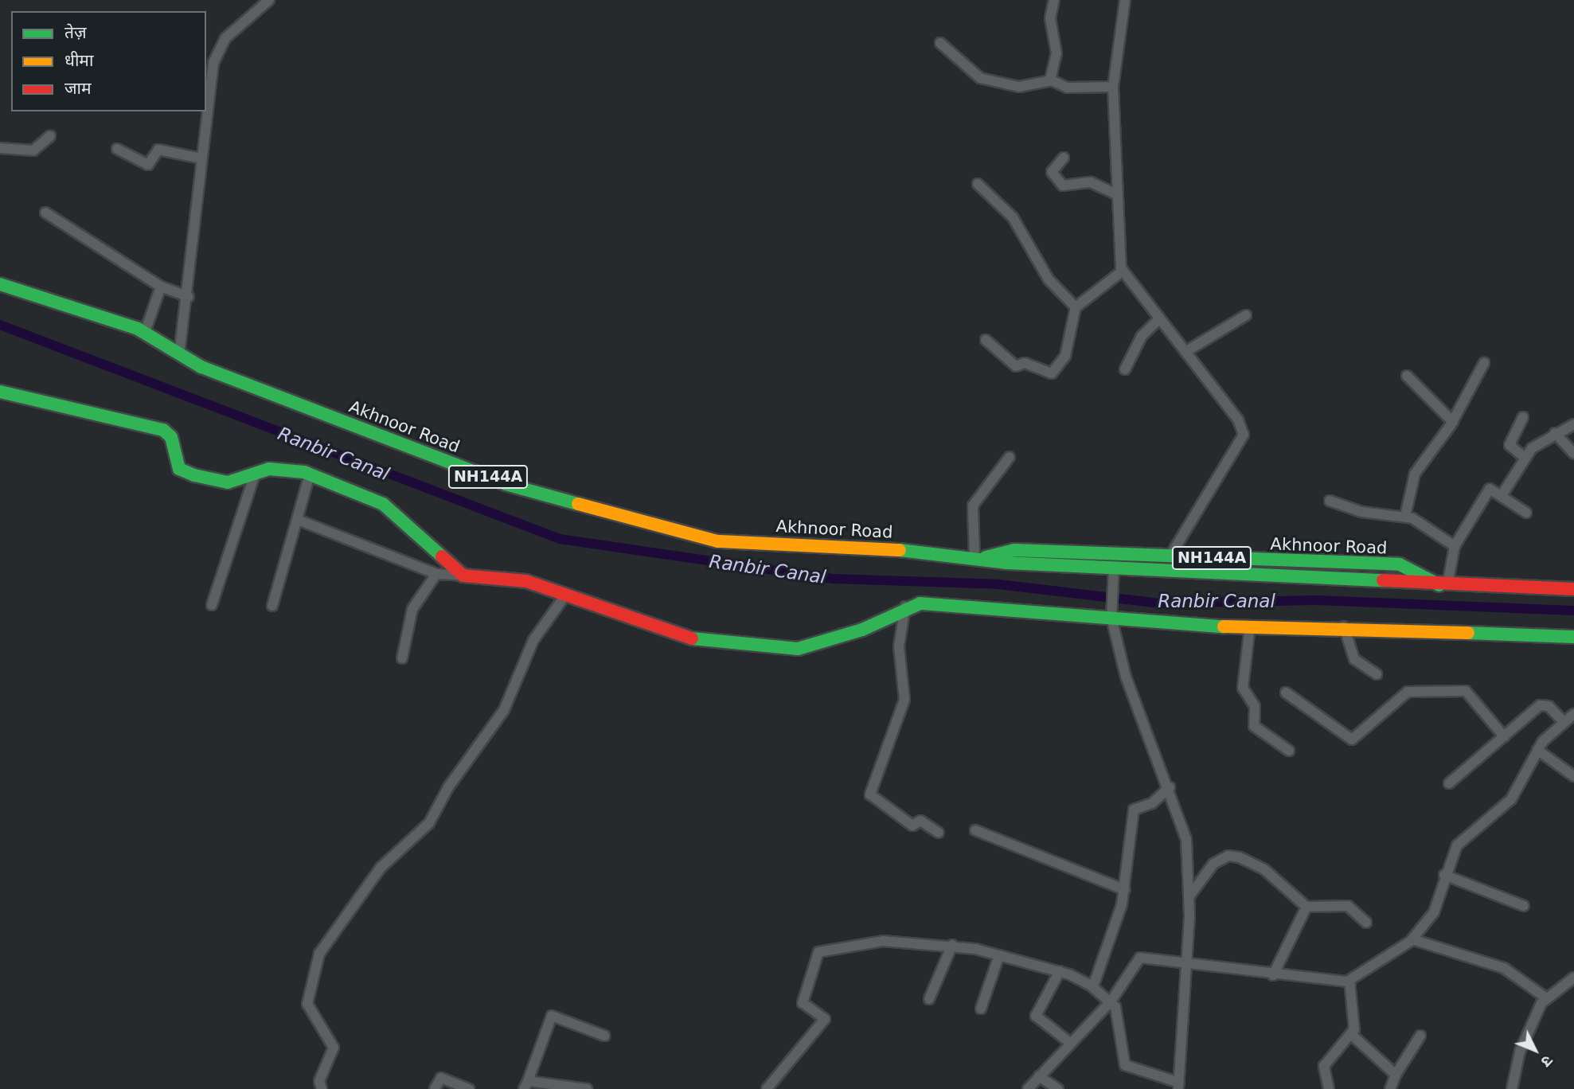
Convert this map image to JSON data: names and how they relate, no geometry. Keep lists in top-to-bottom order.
{
  "streets": {
    "main road": ["Akhnoor Road", "NH144A"]
  },
  "water": ["Ranbir Canal"],
  "legend": ["तेज़", "धीमा", "जाम"],
  "north": "bottom right"
}
